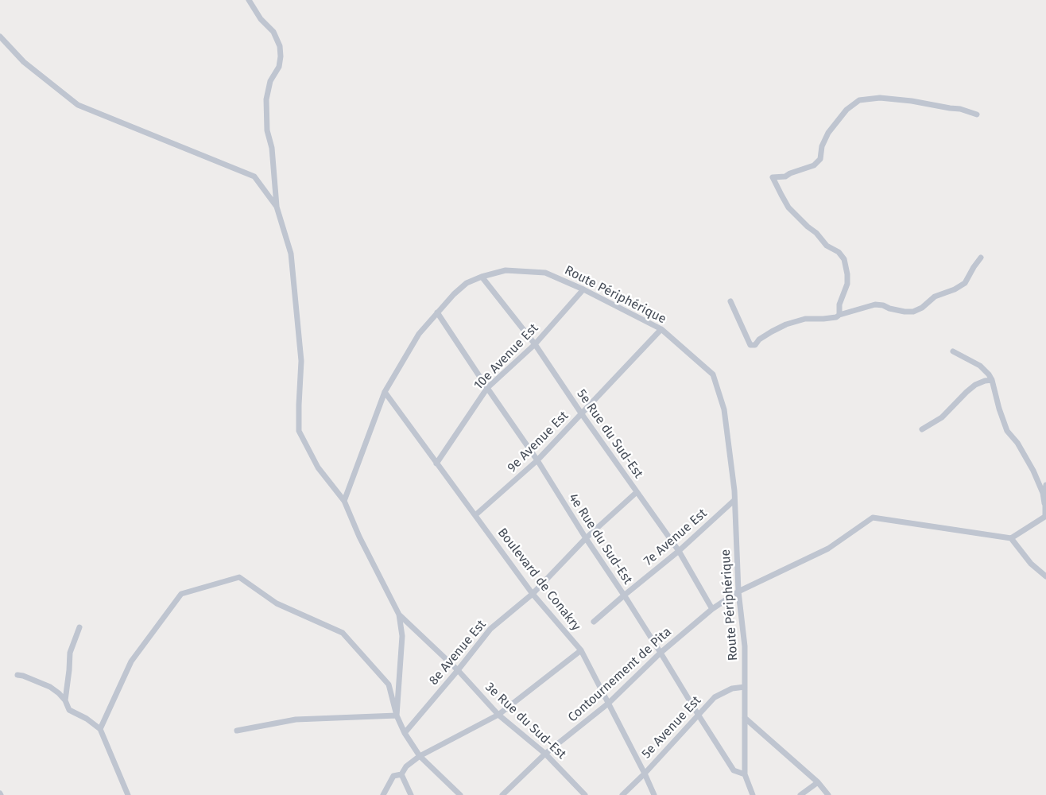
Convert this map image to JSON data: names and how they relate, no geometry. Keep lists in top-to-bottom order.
{
  "streets": {
    "street": [
      "Route Périphérique",
      "10e Avenue Est",
      "5e Rue du Sud-Est",
      "9e Avenue Est",
      "7e Avenue Est",
      "4e Rue du Sud-Est",
      "Boulevard de Conakry",
      "8e Avenue Est",
      "Contournement de Pita",
      "3e Rue du Sud-Est",
      "5e Avenue Est"
    ]
  },
  "crossings": [
    ["Route Périphérique", "10e Avenue Est"],
    ["Route Périphérique", "5e Rue du Sud-Est"],
    ["Route Périphérique", "9e Avenue Est"],
    ["Route Périphérique", "7e Avenue Est"],
    ["Route Périphérique", "4e Rue du Sud-Est"],
    ["Route Périphérique", "Boulevard de Conakry"],
    ["Route Périphérique", "Contournement de Pita"],
    ["Route Périphérique", "5e Avenue Est"],
    ["10e Avenue Est", "5e Rue du Sud-Est"],
    ["10e Avenue Est", "4e Rue du Sud-Est"],
    ["10e Avenue Est", "Boulevard de Conakry"],
    ["5e Rue du Sud-Est", "9e Avenue Est"],
    ["5e Rue du Sud-Est", "7e Avenue Est"],
    ["5e Rue du Sud-Est", "8e Avenue Est"],
    ["5e Rue du Sud-Est", "Contournement de Pita"],
    ["9e Avenue Est", "4e Rue du Sud-Est"],
    ["9e Avenue Est", "Boulevard de Conakry"],
    ["7e Avenue Est", "4e Rue du Sud-Est"],
    ["4e Rue du Sud-Est", "8e Avenue Est"],
    ["4e Rue du Sud-Est", "Contournement de Pita"],
    ["4e Rue du Sud-Est", "5e Avenue Est"],
    ["Boulevard de Conakry", "8e Avenue Est"],
    ["Boulevard de Conakry", "Contournement de Pita"],
    ["Boulevard de Conakry", "5e Avenue Est"],
    ["8e Avenue Est", "3e Rue du Sud-Est"],
    ["Contournement de Pita", "3e Rue du Sud-Est"]
  ]
}
